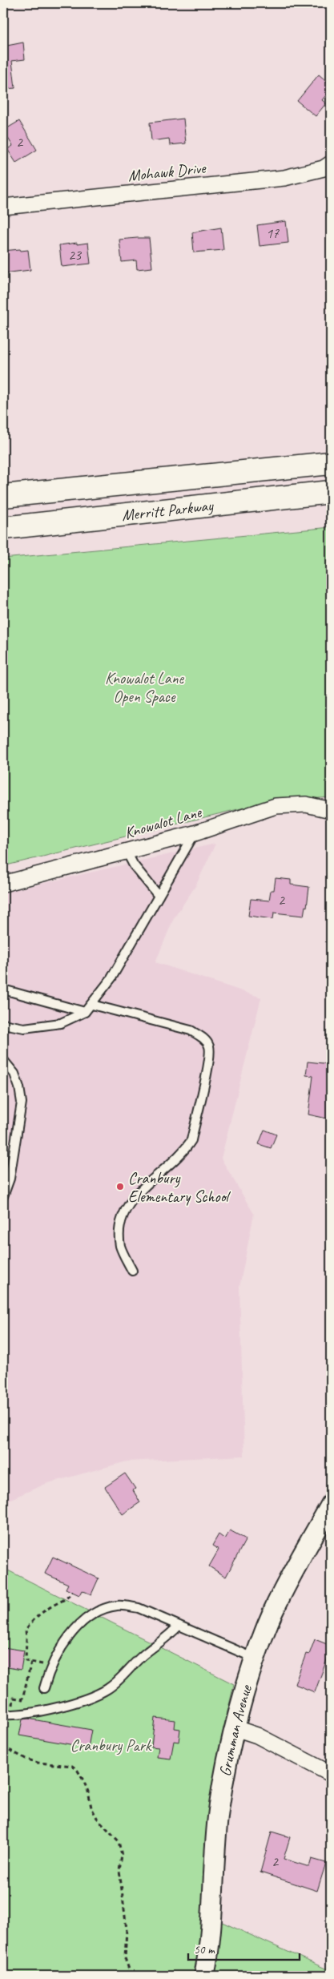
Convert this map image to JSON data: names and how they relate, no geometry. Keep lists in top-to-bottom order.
{
  "streets": {
    "highway": ["Merritt Parkway"],
    "street": ["Mohawk Drive", "Knowalot Lane", "Grumman Avenue"]
  },
  "parks": ["Knowalot Lane Open Space", "Cranbury Park"],
  "places": ["Cranbury Elementary School"],
  "house_numbers": [
    "2",
    "17",
    "23",
    "2",
    "2"
  ],
  "scale_bar": "50 m"
}
